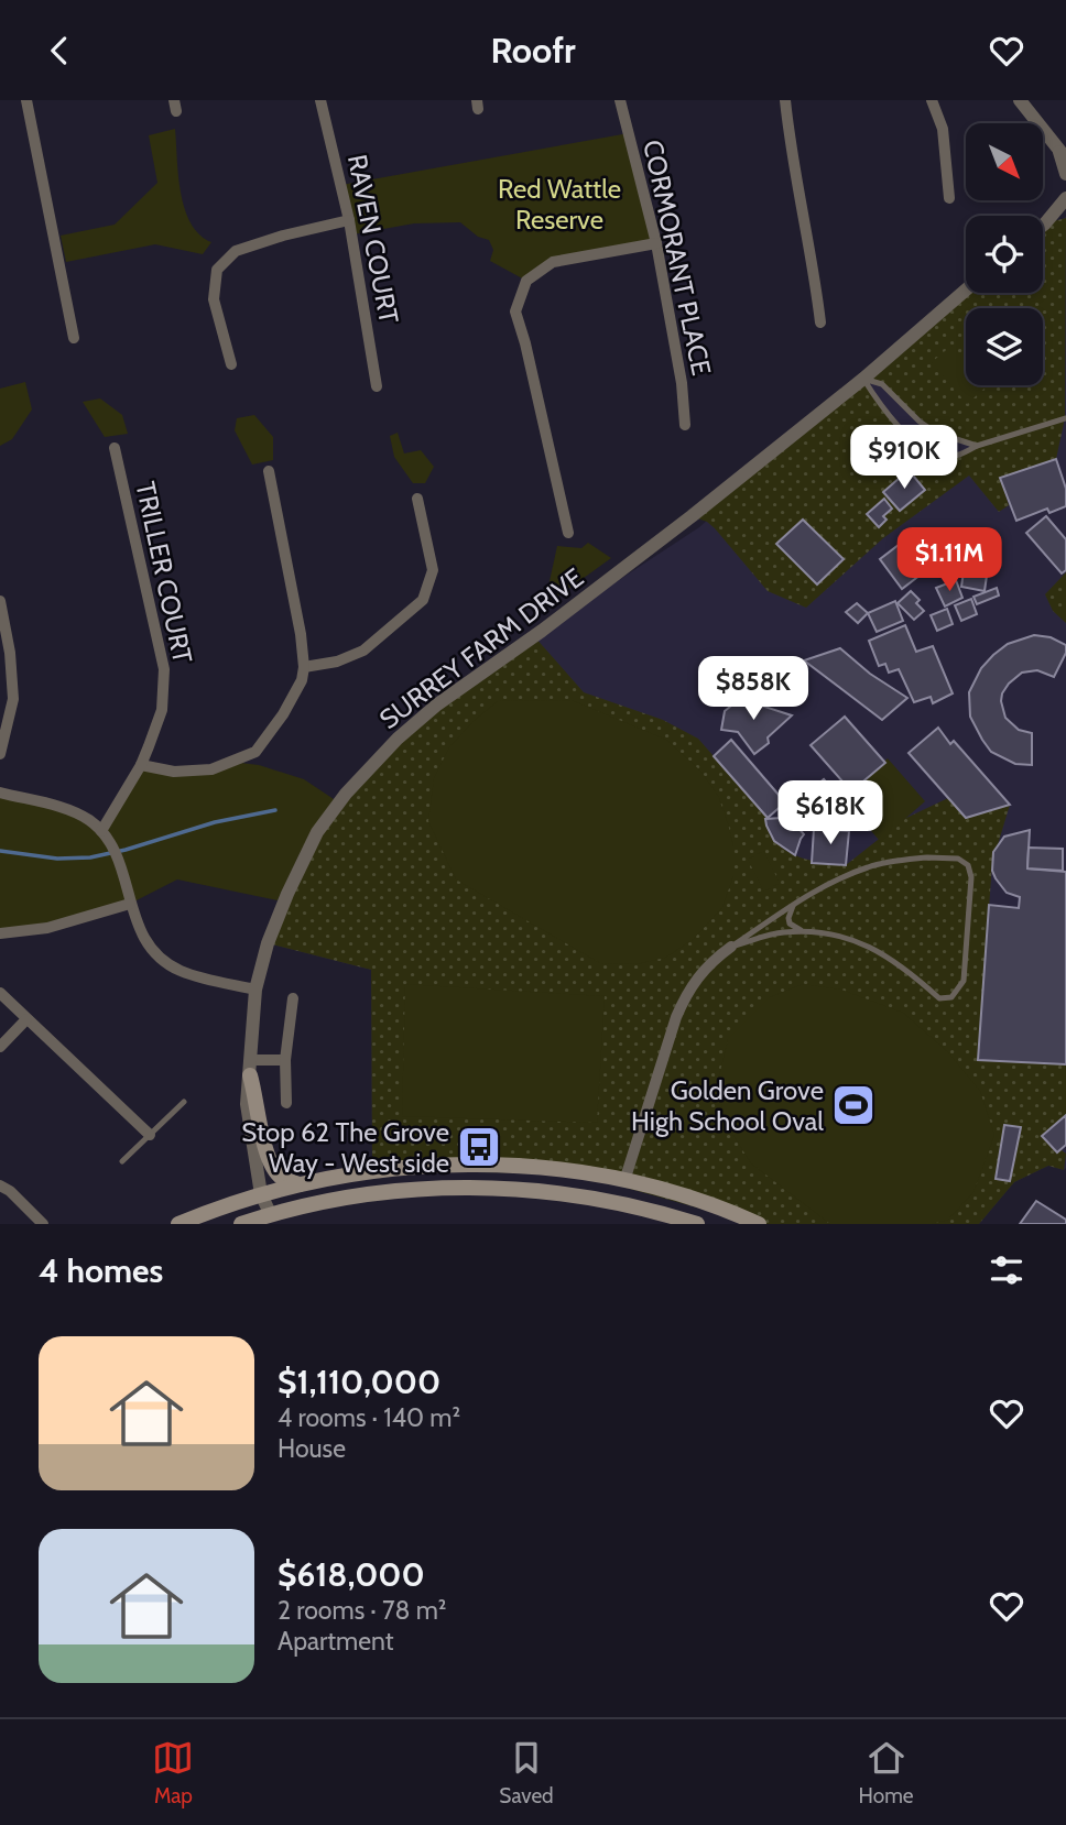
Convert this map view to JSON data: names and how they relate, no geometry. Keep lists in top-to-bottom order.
{
  "streets": {
    "street": [
      "RAVEN COURT",
      "CORMORANT PLACE",
      "TRILLER COURT",
      "SURREY FARM DRIVE"
    ]
  },
  "parks": ["Red Wattle Reserve"],
  "places": {
    "sports": ["Golden Grove High School Oval"],
    "bus stop": ["Stop 62 The Grove Way - West side"]
  },
  "north": "bottom right",
  "page": {
    "header": "Roofr",
    "price": [
      "$910K",
      "$1.11M",
      "$858K",
      "$618K"
    ],
    "heading": "4 homes",
    "list": [
      {
        "name": "$1,110,000",
        "note": "4 rooms · 140 m² · House"
      },
      {
        "name": "$618,000",
        "note": "2 rooms · 78 m² · Apartment"
      }
    ],
    "tabs": ["Map", "Saved", "Home"]
  }
}
